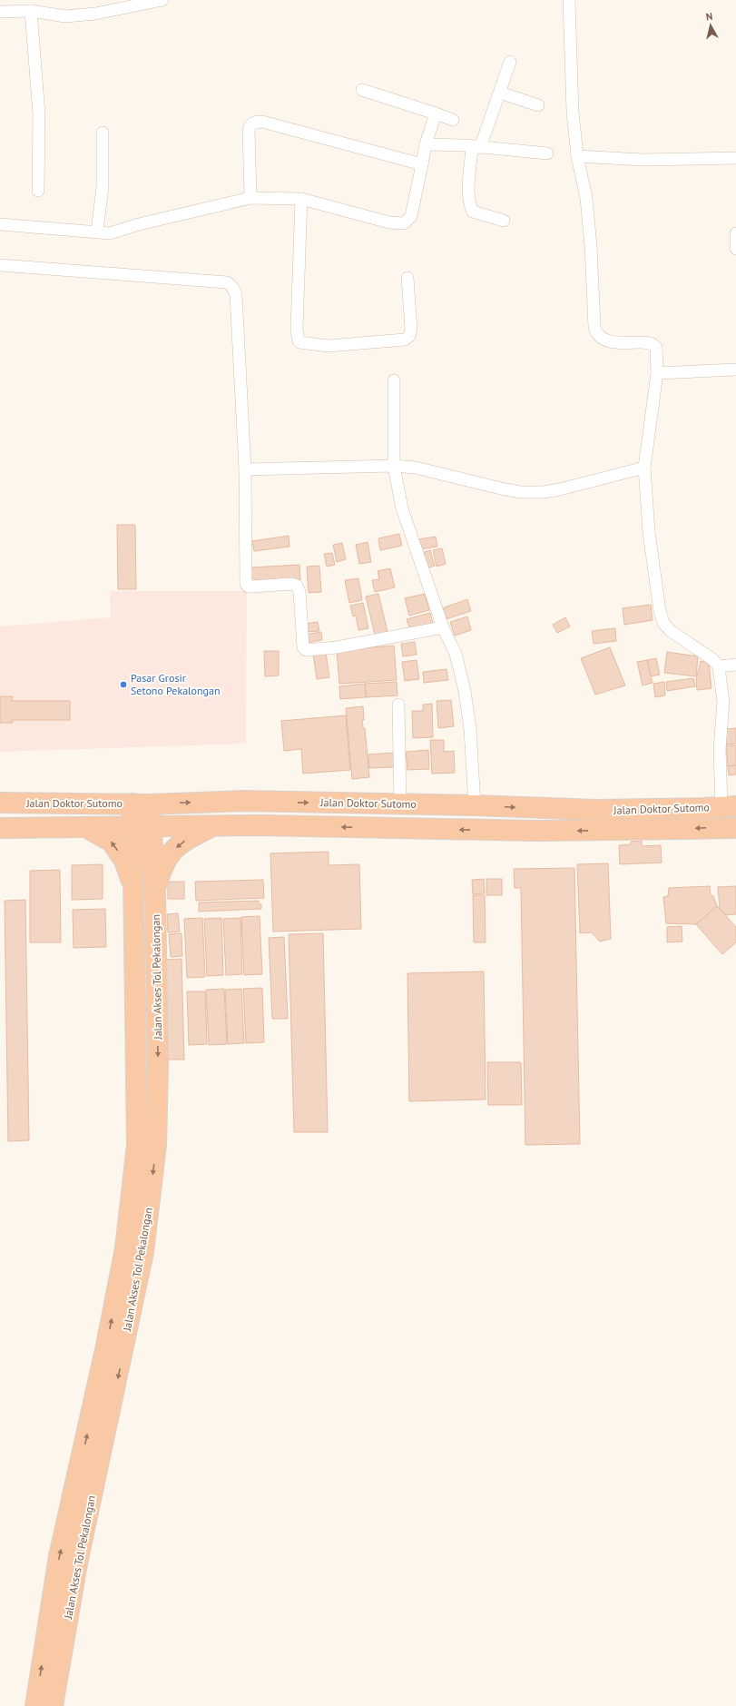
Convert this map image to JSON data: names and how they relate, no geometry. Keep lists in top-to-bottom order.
{
  "streets": {
    "highway": ["Jalan Doktor Sutomo", "Jalan Akses Tol Pekalongan"]
  },
  "crossings": [
    ["Jalan Doktor Sutomo", "Jalan Akses Tol Pekalongan"]
  ],
  "places": ["Pasar Grosir Setono Pekalongan"],
  "north": "top"
}
